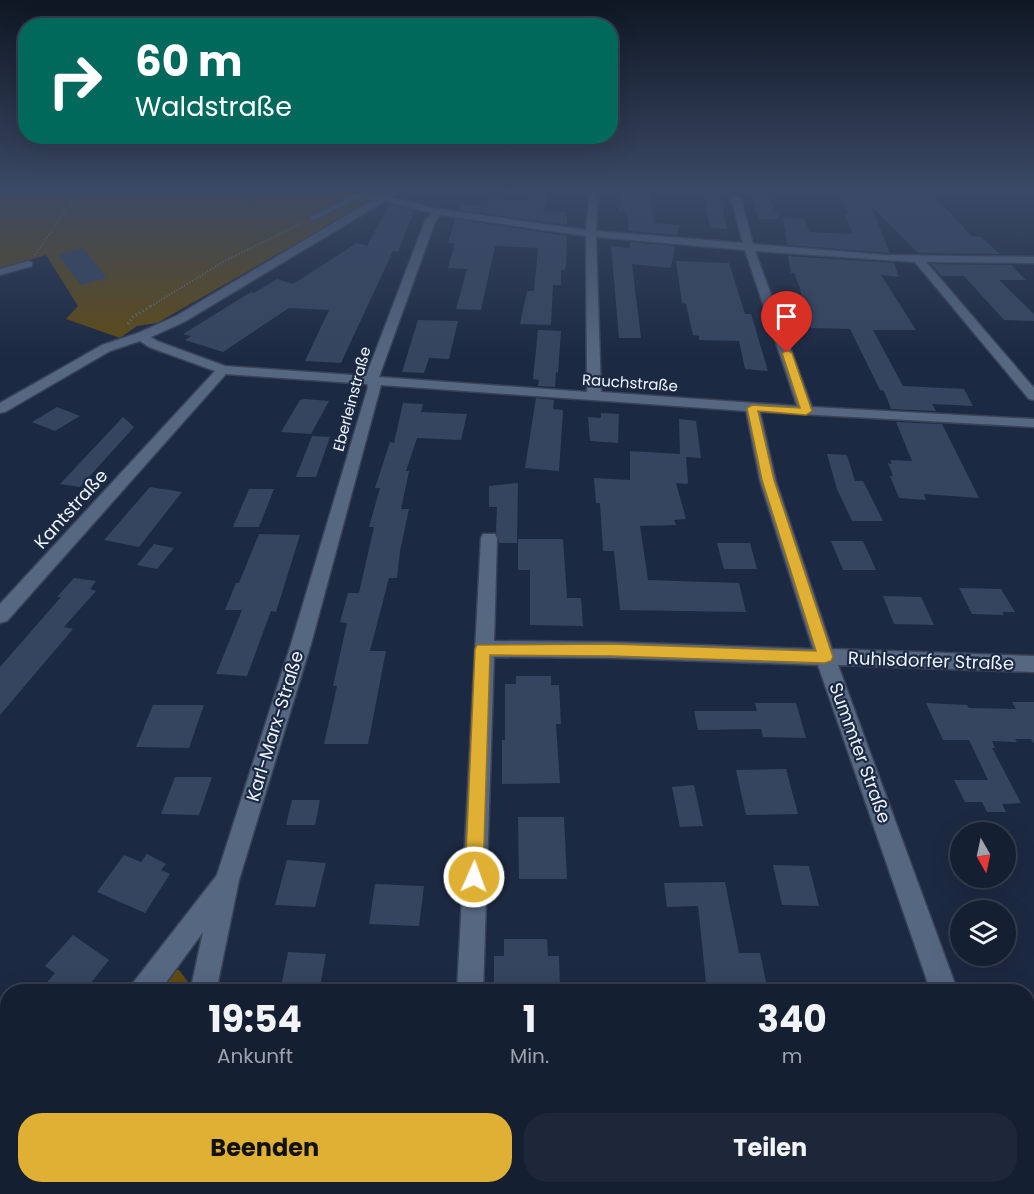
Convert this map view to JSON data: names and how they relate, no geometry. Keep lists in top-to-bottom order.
{
  "streets": {
    "street": [
      "Rauchstraße",
      "Eberleinstraße",
      "Kantstraße",
      "Ruhlsdorfer Straße",
      "Karl-Marx-Straße",
      "Summter Straße"
    ]
  },
  "crossings": [
    ["Rauchstraße", "Eberleinstraße"],
    ["Rauchstraße", "Kantstraße"],
    ["Rauchstraße", "Summter Straße"],
    ["Eberleinstraße", "Karl-Marx-Straße"],
    ["Ruhlsdorfer Straße", "Summter Straße"]
  ],
  "north": "bottom",
  "page": {
    "turn": ["60 m", "Waldstraße"],
    "eta": [
      "19:54",
      "Ankunft",
      "1",
      "Min.",
      "340",
      "m"
    ],
    "buttons": ["Beenden", "Teilen"]
  }
}
